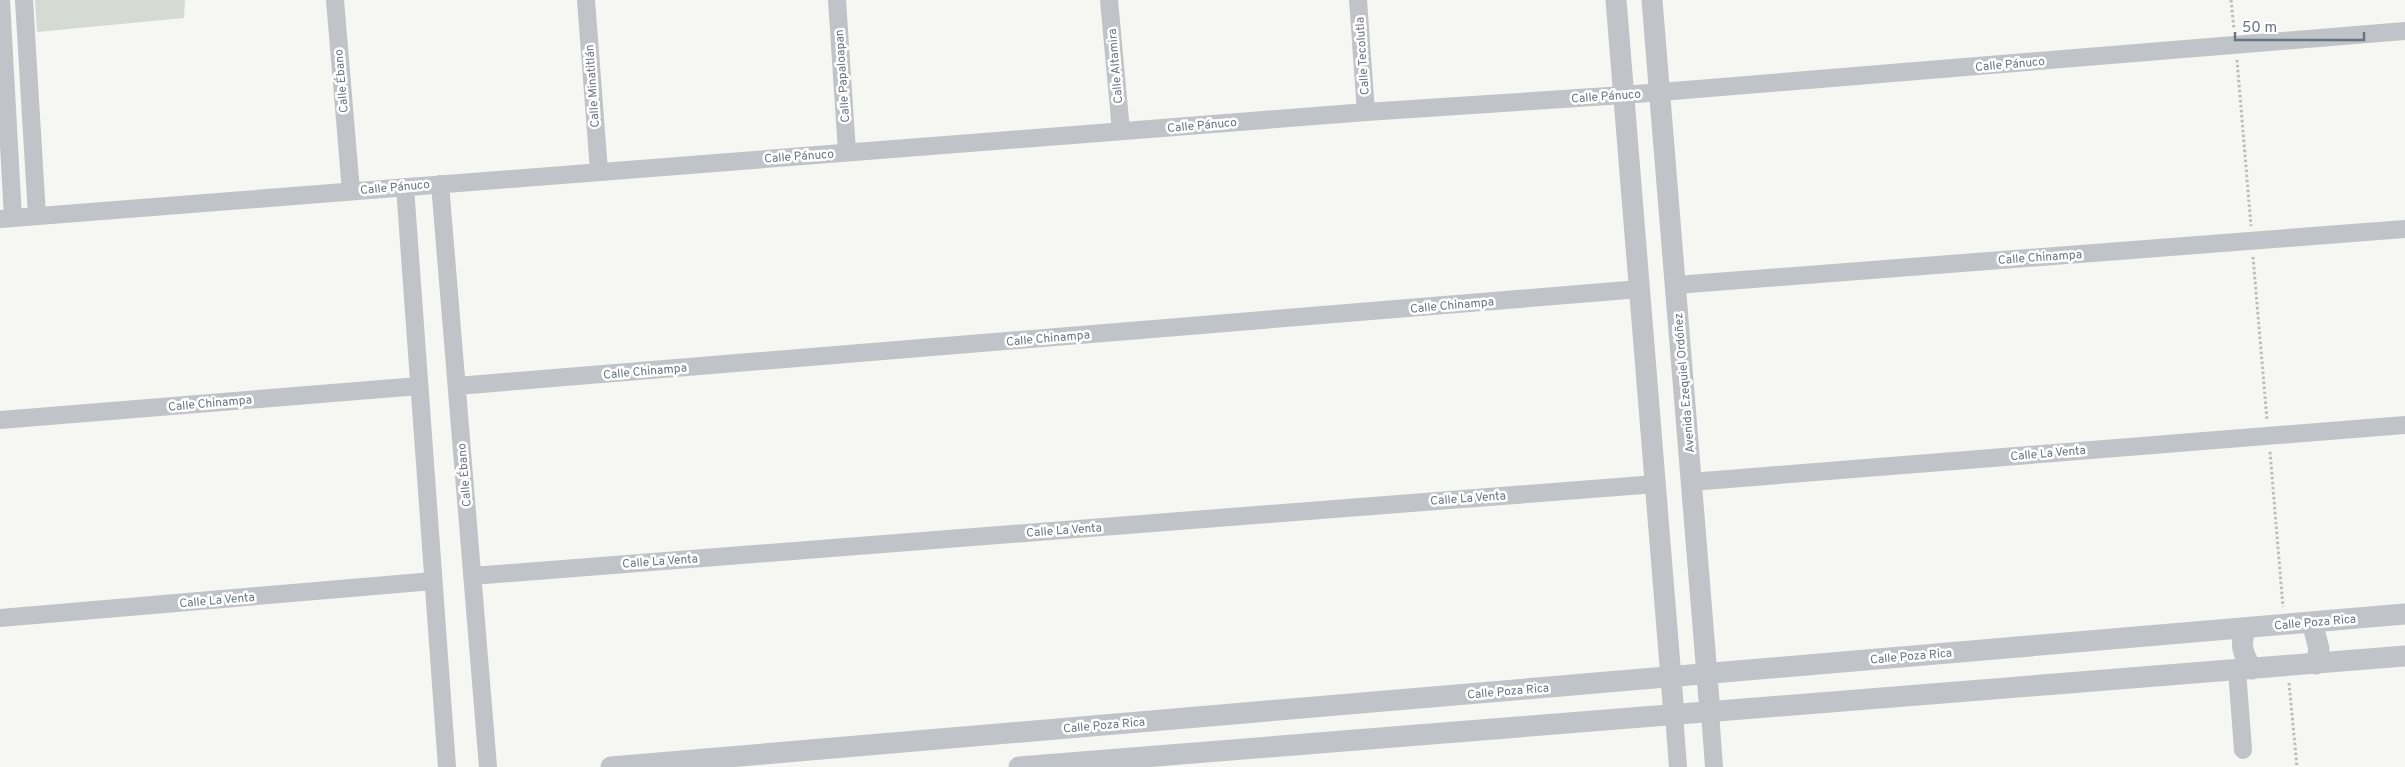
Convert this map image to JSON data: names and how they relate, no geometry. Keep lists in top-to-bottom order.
{
  "streets": {
    "street": [
      "Calle Tecolutla",
      "Calle Pánuco",
      "Calle Altamira",
      "Calle Papaloapan",
      "Calle Ébano",
      "Calle Minatitlán",
      "Calle Chinampa",
      "Avenida Ezequiel Ordóñez",
      "Calle La Venta",
      "Calle Poza Rica"
    ]
  },
  "crossings": [
    ["Calle Tecolutla", "Calle Pánuco"],
    ["Calle Pánuco", "Calle Altamira"],
    ["Calle Pánuco", "Calle Papaloapan"],
    ["Calle Pánuco", "Calle Ébano"],
    ["Calle Pánuco", "Calle Minatitlán"],
    ["Calle Pánuco", "Avenida Ezequiel Ordóñez"],
    ["Calle Ébano", "Calle Chinampa"],
    ["Calle Ébano", "Calle La Venta"],
    ["Calle Chinampa", "Avenida Ezequiel Ordóñez"],
    ["Avenida Ezequiel Ordóñez", "Calle La Venta"],
    ["Avenida Ezequiel Ordóñez", "Calle Poza Rica"]
  ],
  "scale_bar": "50 m"
}
